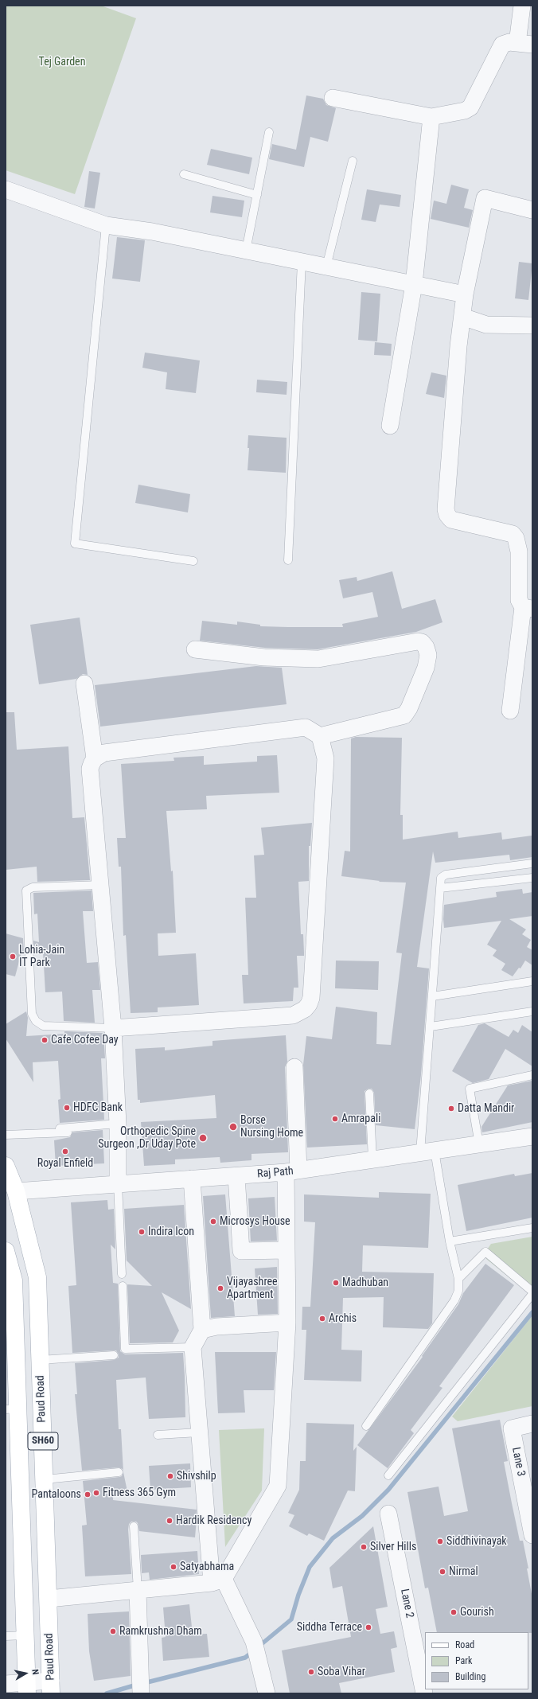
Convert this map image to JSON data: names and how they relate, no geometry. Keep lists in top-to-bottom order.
{
  "streets": {
    "main road": ["Paud Road", "SH60"],
    "street": ["Raj Path", "Lane 3", "Lane 2"]
  },
  "crossings": [
    ["Raj Path", "Paud Road"]
  ],
  "parks": ["Tej Garden"],
  "places": [
    "Lohia-Jain IT Park",
    "Cafe Cofee Day",
    "HDFC Bank",
    "Datta Mandir",
    "Amrapali",
    "Borse Nursing Home",
    "Orthopedic Spine Surgeon ,Dr Uday Pote",
    "Royal Enfield",
    "Microsys House",
    "Indira Icon",
    "Madhuban",
    "Vijayashree Apartment",
    "Archis",
    "Shivshilp",
    "Fitness 365 Gym",
    "Pantaloons",
    "Hardik Residency",
    "Siddhivinayak",
    "Silver Hills",
    "Satyabhama",
    "Nirmal",
    "Gourish",
    "Siddha Terrace",
    "Ramkrushna Dham",
    "Soba Vihar"
  ],
  "legend": ["Road", "Park", "Building"],
  "north": "right"
}
